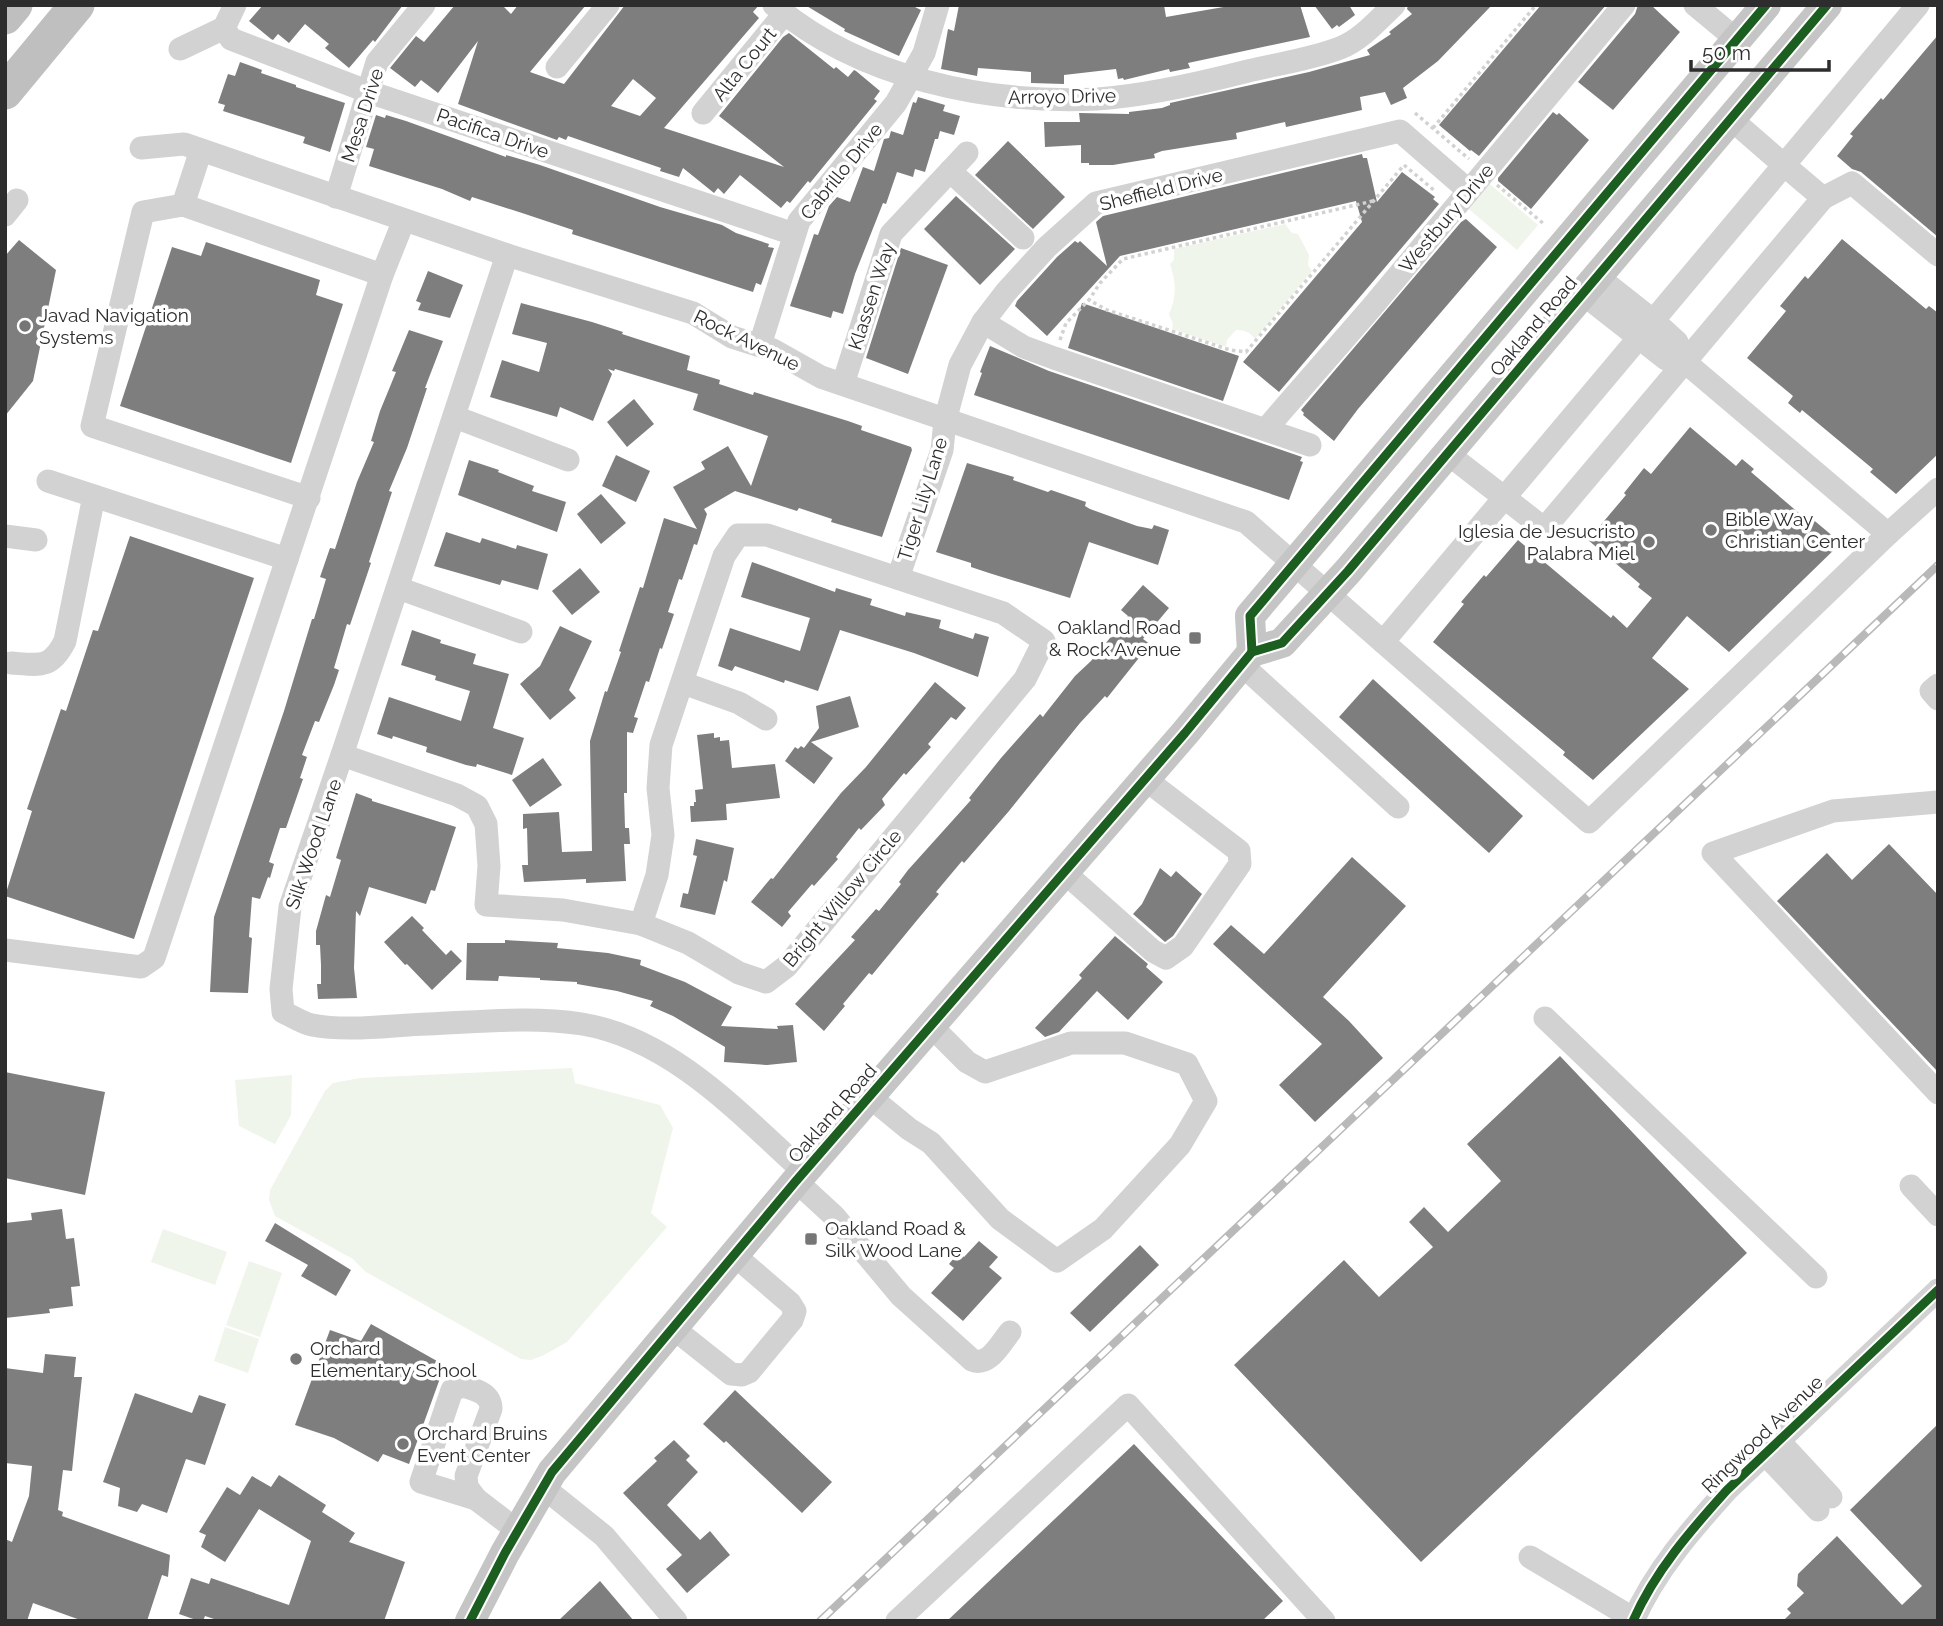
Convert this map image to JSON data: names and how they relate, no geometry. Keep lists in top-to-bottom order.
{
  "streets": {
    "main road": ["Oakland Road"],
    "street": [
      "Alta Court",
      "Arroyo Drive",
      "Mesa Drive",
      "Pacifica Drive",
      "Cabrillo Drive",
      "Sheffield Drive",
      "Westbury Drive",
      "Klassen Way",
      "Rock Avenue",
      "Tiger Lily Lane",
      "Silk Wood Lane",
      "Bright Willow Circle",
      "Ringwood Avenue"
    ]
  },
  "crossings": [
    ["Alta Court", "Arroyo Drive"],
    ["Arroyo Drive", "Cabrillo Drive"],
    ["Mesa Drive", "Pacifica Drive"],
    ["Mesa Drive", "Rock Avenue"],
    ["Pacifica Drive", "Cabrillo Drive"],
    ["Cabrillo Drive", "Rock Avenue"],
    ["Sheffield Drive", "Westbury Drive"],
    ["Sheffield Drive", "Rock Avenue"],
    ["Sheffield Drive", "Tiger Lily Lane"],
    ["Klassen Way", "Rock Avenue"],
    ["Oakland Road", "Rock Avenue"],
    ["Oakland Road", "Silk Wood Lane"],
    ["Rock Avenue", "Tiger Lily Lane"],
    ["Rock Avenue", "Silk Wood Lane"],
    ["Tiger Lily Lane", "Bright Willow Circle"]
  ],
  "places": {
    "other": [
      "Javad Navigation Systems",
      "Bible Way Christian Center",
      "Iglesia de Jesucristo Palabra Miel",
      "Orchard Elementary School",
      "Orchard Bruins Event Center"
    ],
    "transit": ["Oakland Road & Rock Avenue", "Oakland Road & Silk Wood Lane"]
  },
  "scale_bar": "50 m"
}
